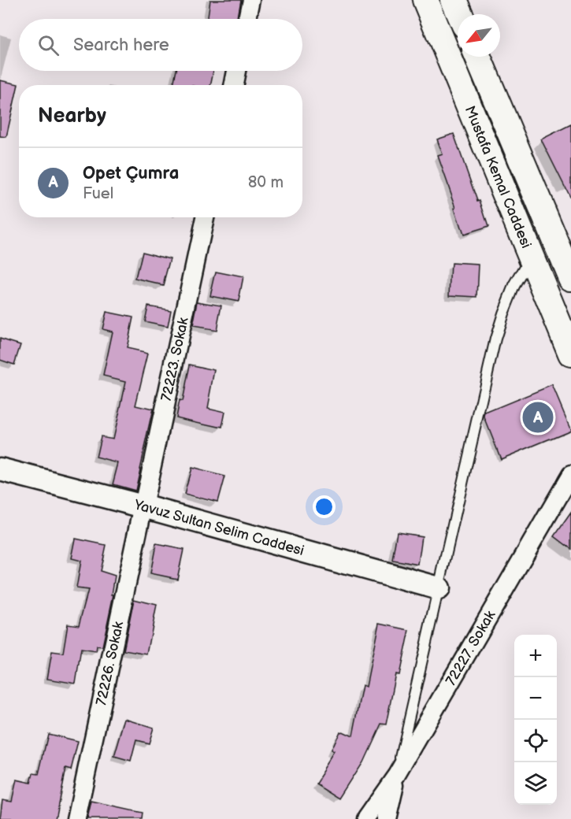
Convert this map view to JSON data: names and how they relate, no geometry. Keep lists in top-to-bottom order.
{
  "streets": {
    "main road": ["Mustafa Kemal Caddesi"],
    "street": [
      "72223. Sokak",
      "Yavuz Sultan Selim Caddesi",
      "72227. Sokak",
      "72226. Sokak"
    ]
  },
  "crossings": [
    ["72223. Sokak", "Yavuz Sultan Selim Caddesi"],
    ["72223. Sokak", "72226. Sokak"],
    ["Yavuz Sultan Selim Caddesi", "72226. Sokak"]
  ],
  "north": "bottom left",
  "page": {
    "search": "Search here",
    "heading": "Nearby",
    "list": [
      {
        "mark": "A",
        "name": "Opet Çumra",
        "note": "Fuel",
        "value": "80 m"
      }
    ],
    "pins": "A",
    "map_buttons": ["+", "−"]
  }
}
